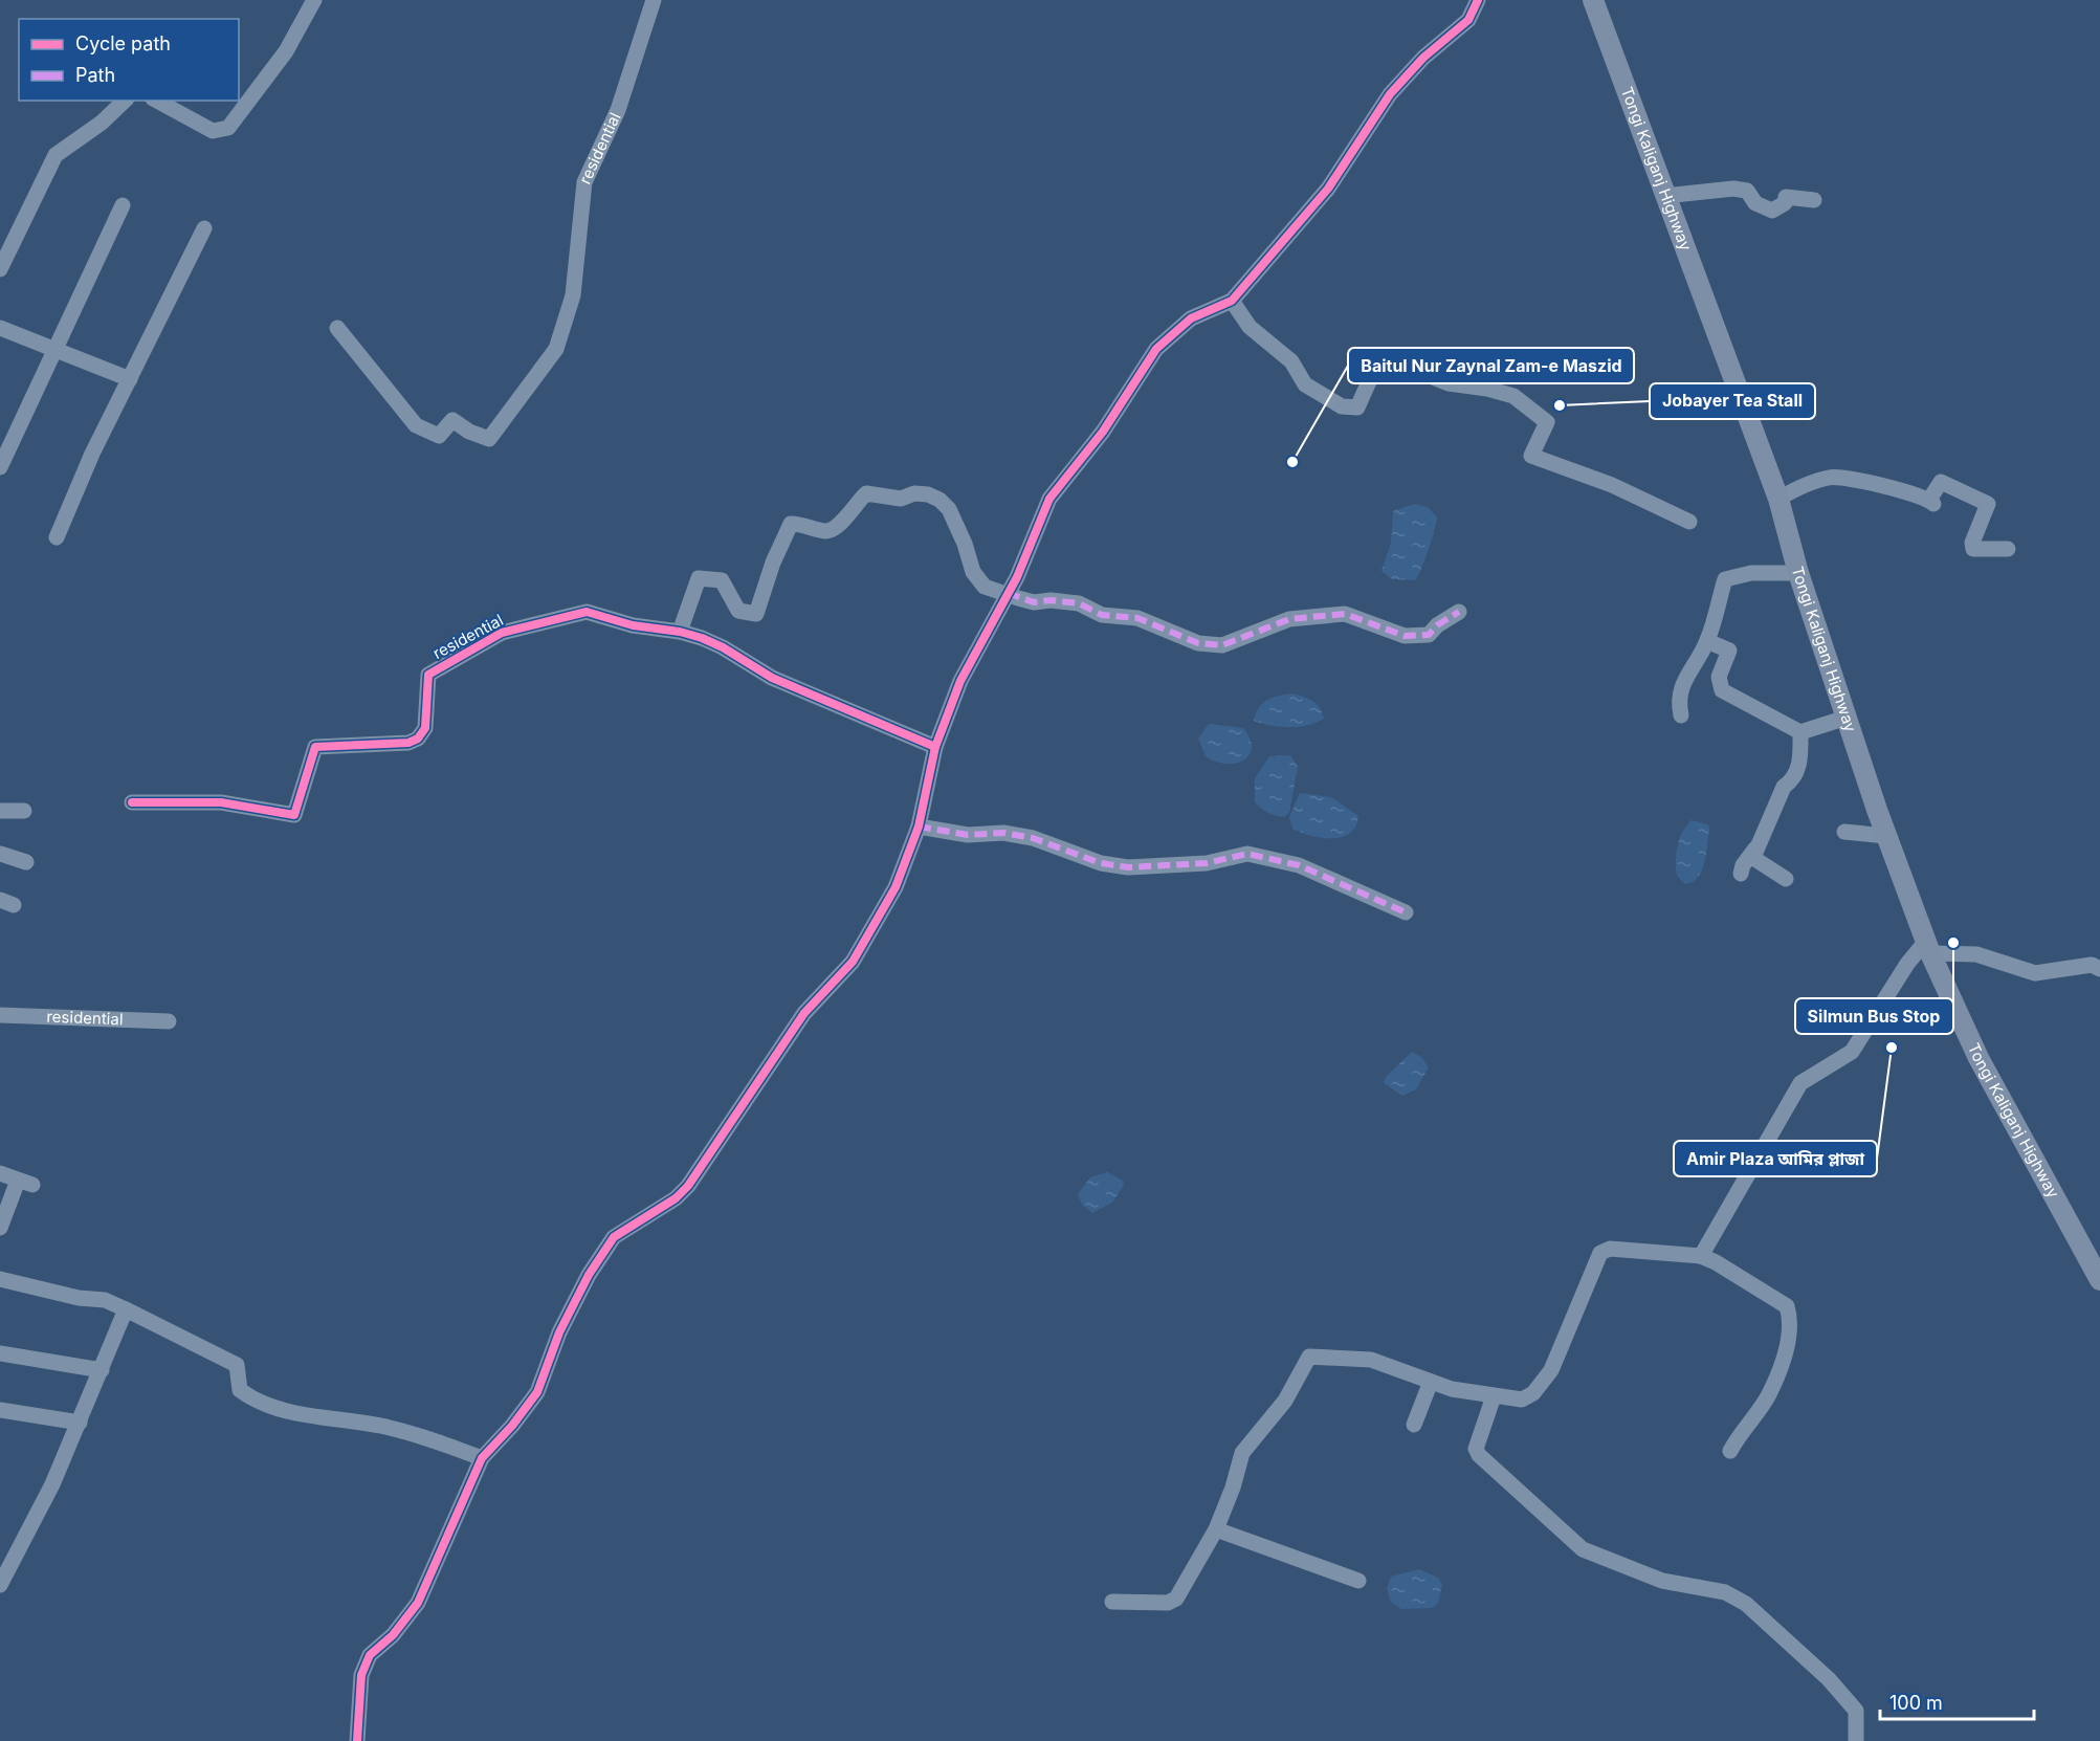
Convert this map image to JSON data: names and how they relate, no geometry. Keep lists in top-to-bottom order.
{
  "streets": {
    "main road": ["Tongi Kaliganj Highway"],
    "street": ["residential"]
  },
  "places": [
    "Jobayer Tea Stall",
    "Baitul Nur Zaynal Zam-e Maszid",
    "Silmun Bus Stop",
    "Amir Plaza আমির প্লাজা"
  ],
  "legend": ["Cycle path", "Path"],
  "scale_bar": "100 m"
}
